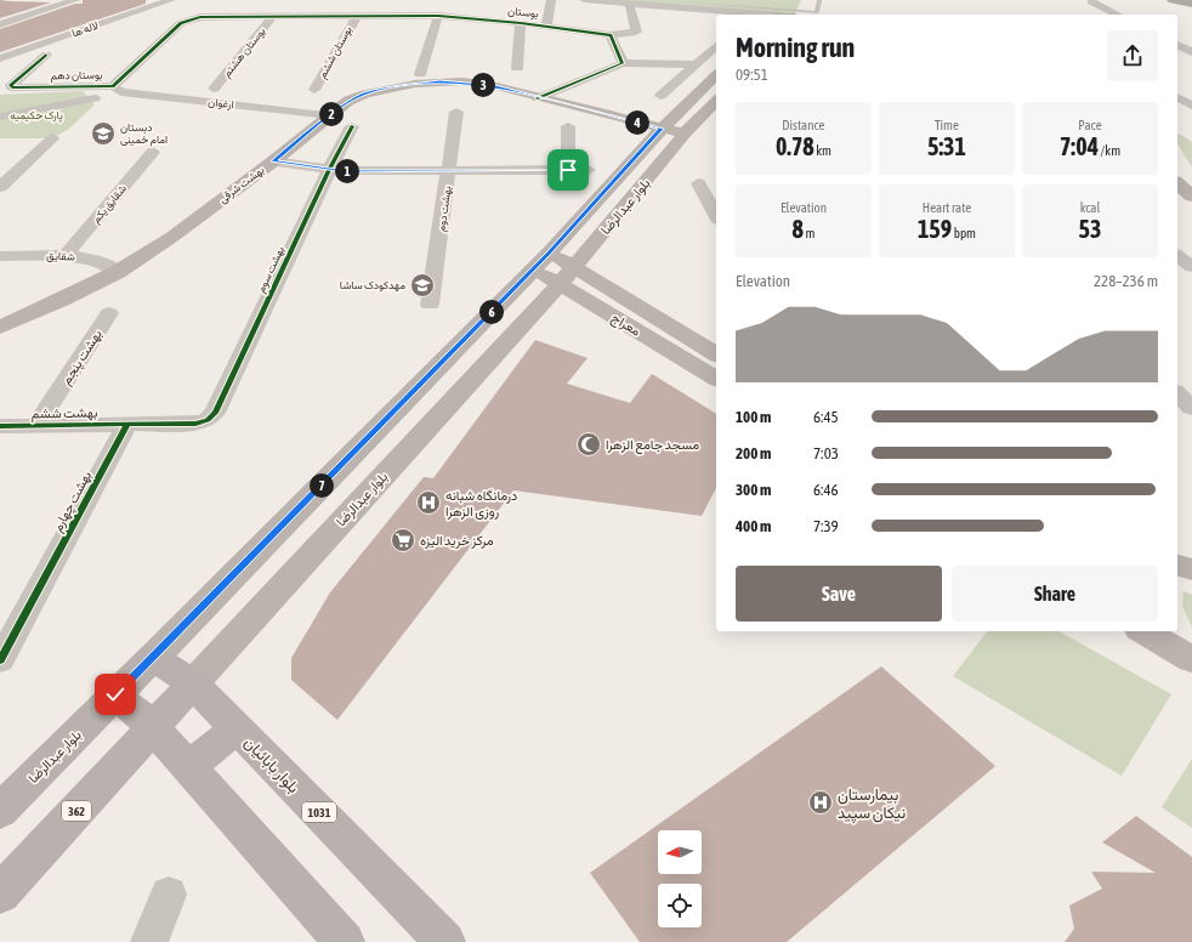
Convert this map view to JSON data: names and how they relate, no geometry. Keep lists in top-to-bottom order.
{
  "streets": {
    "main road": [
      "بهشت شرقی",
      "بلوار عبدالرضا",
      "معراج",
      "بلوار بابائیان",
      "362",
      "1031"
    ],
    "street": [
      "بوستان",
      "لاله ها",
      "بوستان هشتم",
      "بوستان ششم",
      "بوستان دهم",
      "ارغوان",
      "شقایق یکم",
      "بهشت دوم",
      "شقایق",
      "بهشت سوم",
      "بهشت پنجم",
      "بهشت ششم",
      "بهشت چهارم"
    ]
  },
  "crossings": [
    ["بوستان", "بوستان هشتم"],
    ["بوستان", "بوستان ششم"],
    ["بوستان", "بوستان دهم"],
    ["بوستان دهم", "ارغوان"],
    ["ارغوان", "بهشت شرقی"],
    ["بهشت شرقی", "بلوار عبدالرضا"],
    ["بهشت شرقی", "شقایق"],
    ["شقایق یکم", "شقایق"],
    ["بلوار عبدالرضا", "معراج"],
    ["بلوار عبدالرضا", "بلوار بابائیان"],
    ["بهشت سوم", "بهشت ششم"],
    ["بهشت سوم", "بهشت چهارم"],
    ["بهشت پنجم", "بهشت ششم"],
    ["بهشت ششم", "بهشت چهارم"]
  ],
  "parks": ["پارک حکیمیه"],
  "places": {
    "school or university": ["دبستان امام خمینی", "مهدکودک ساشا"],
    "mosque": ["مسجد جامع الزهرا"],
    "hospital": ["درمانگاه شبانه روزی الزهرا", "بیمارستان نیکان سپید"],
    "supermarket": ["مرکز خرید الیزه"]
  },
  "north": "left",
  "page": {
    "heading": ["Morning run", "09:51"],
    "pins": [
      "3",
      "2",
      "4",
      "1",
      "6",
      "7"
    ],
    "stats": [
      ["Distance", "0.78 km"],
      ["Time", "5:31"],
      ["Pace", "7:04 /km"],
      ["Elevation", "8 m"],
      ["Heart rate", "159 bpm"],
      ["kcal", "53"]
    ],
    "chart": ["Elevation", "228–236 m"],
    "list": [
      {
        "name": "100 m",
        "note": "6:45"
      },
      {
        "name": "200 m",
        "note": "7:03"
      },
      {
        "name": "300 m",
        "note": "6:46"
      },
      {
        "name": "400 m",
        "note": "7:39"
      }
    ],
    "buttons": ["Save", "Share"]
  }
}
